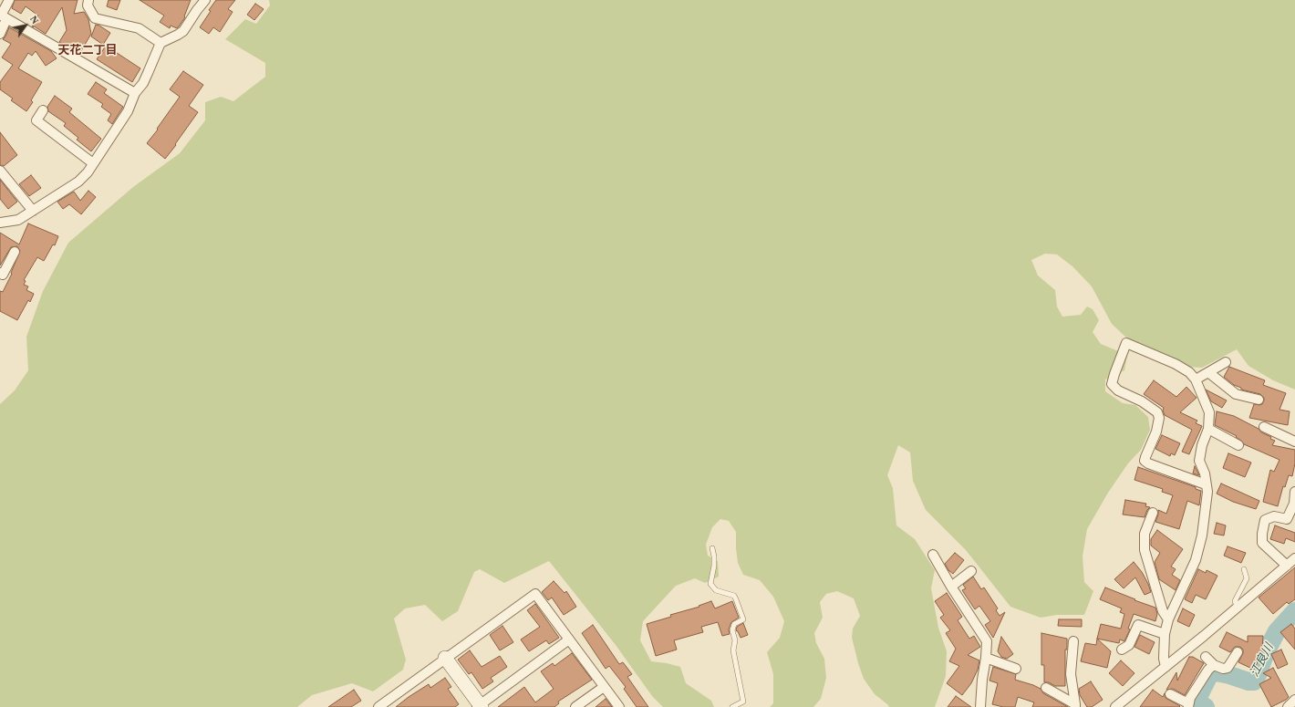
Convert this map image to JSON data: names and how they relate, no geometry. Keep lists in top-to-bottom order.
{
  "districts": ["天花二丁目"],
  "water": ["江良川"],
  "north": "top right"
}
